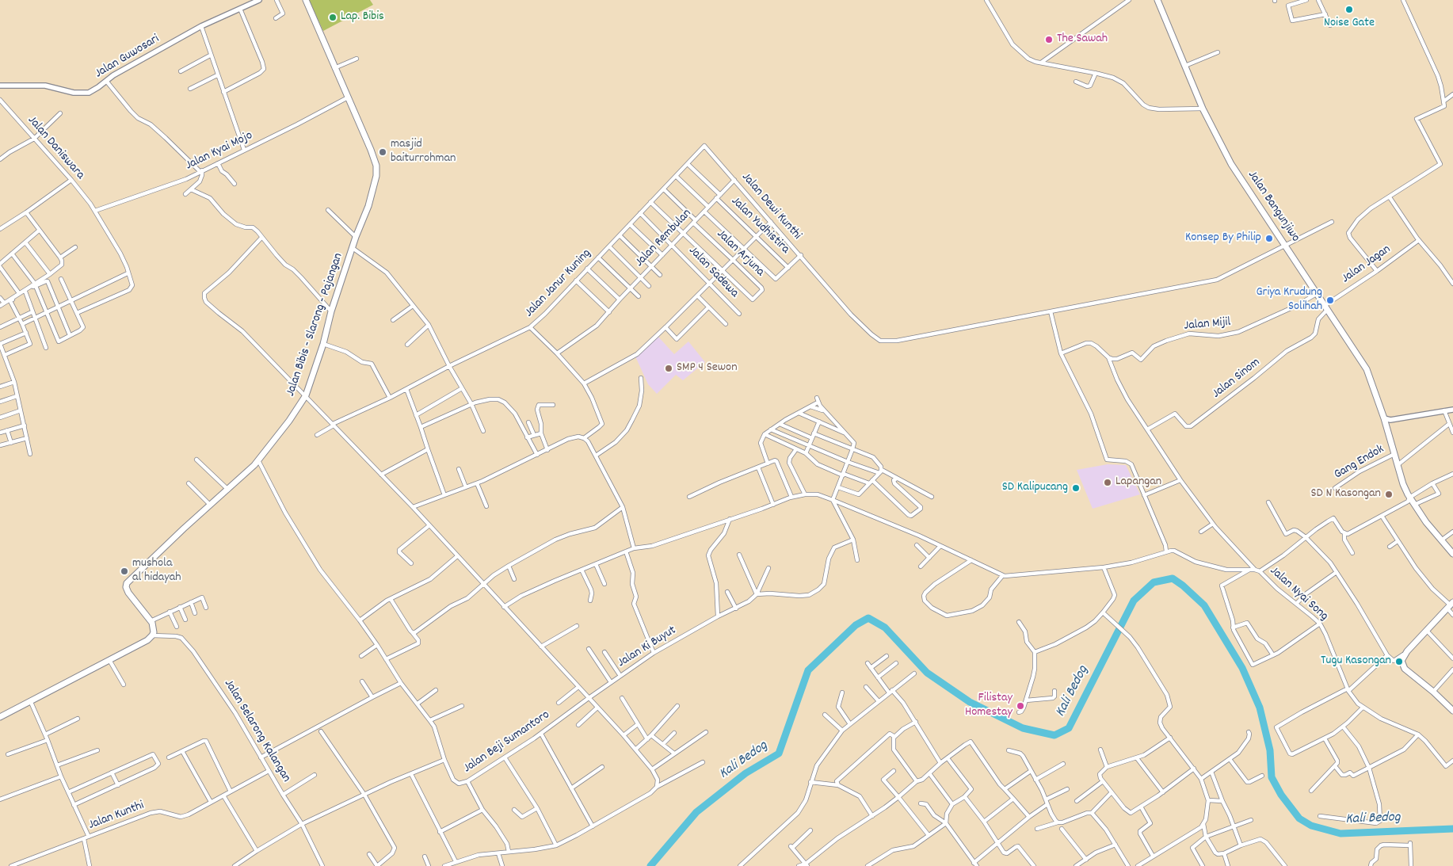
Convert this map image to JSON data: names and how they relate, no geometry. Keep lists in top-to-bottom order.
{
  "streets": {
    "main road": ["Jalan Bangunjiwo", "Jalan Bibis - Slarong - Pajangan"],
    "street": [
      "Jalan Guwosari",
      "Jalan Daniswara",
      "Jalan Kyai Mojo",
      "Jalan Dewi Kunthi",
      "Jalan Yudhistira",
      "Jalan Rembulan",
      "Jalan Arjuna",
      "Jalan Jagan",
      "Jalan Sadewa",
      "Jalan Janur Kuning",
      "Jalan Mijil",
      "Jalan Sinom",
      "Gang Endok",
      "Jalan Nyai Song",
      "Jalan Ki Buyut",
      "Jalan Selarong Kalangan",
      "Jalan Beji Sumantoro",
      "Jalan Kunthi"
    ]
  },
  "crossings": [
    ["Jalan Daniswara", "Jalan Kyai Mojo"],
    ["Jalan Kyai Mojo", "Jalan Bibis - Slarong - Pajangan"],
    ["Jalan Dewi Kunthi", "Jalan Yudhistira"],
    ["Jalan Dewi Kunthi", "Jalan Rembulan"],
    ["Jalan Dewi Kunthi", "Jalan Janur Kuning"],
    ["Jalan Bangunjiwo", "Jalan Jagan"],
    ["Jalan Bangunjiwo", "Jalan Mijil"],
    ["Jalan Bangunjiwo", "Jalan Sinom"],
    ["Jalan Bangunjiwo", "Gang Endok"],
    ["Jalan Yudhistira", "Jalan Rembulan"],
    ["Jalan Rembulan", "Jalan Arjuna"],
    ["Jalan Rembulan", "Jalan Sadewa"],
    ["Jalan Arjuna", "Jalan Janur Kuning"],
    ["Jalan Jagan", "Jalan Sinom"],
    ["Jalan Sadewa", "Jalan Janur Kuning"],
    ["Jalan Ki Buyut", "Jalan Beji Sumantoro"],
    ["Jalan Selarong Kalangan", "Jalan Kunthi"]
  ],
  "water": ["Kali Bedog"],
  "places": [
    "Noise Gate",
    "Lap. Bibis",
    "The Sawah",
    "masjid baiturrohman",
    "Konsep By Philip",
    "Griya Krudung Solihah",
    "SMP 4 Sewon",
    "Lapangan",
    "SD Kalipucang",
    "SD N Kasongan",
    "mushola al hidayah",
    "Tugu Kasongan",
    "Filistay Homestay"
  ]
}
